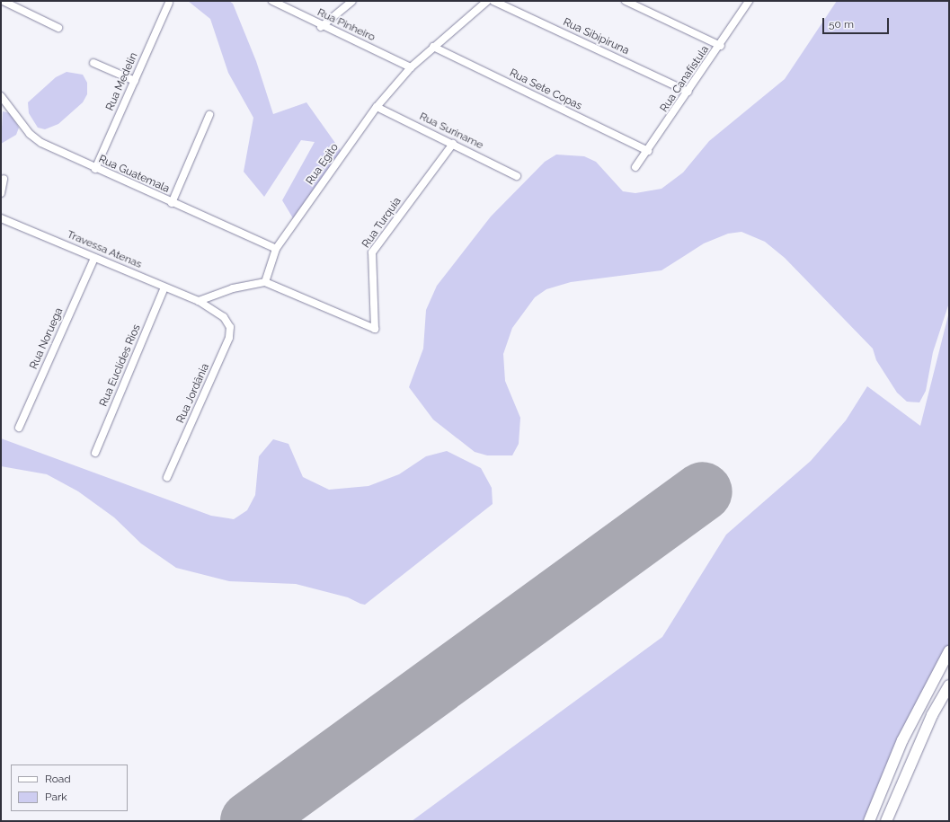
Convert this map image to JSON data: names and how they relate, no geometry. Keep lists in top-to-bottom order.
{
  "streets": {
    "street": [
      "Rua Pinheiro",
      "Rua Sibipiruna",
      "Rua Canafístula",
      "Rua Medelin",
      "Rua Sete Copas",
      "Rua Suriname",
      "Rua Egito",
      "Rua Guatemala",
      "Rua Turquia",
      "Travessa Atenas",
      "Rua Noruega",
      "Rua Euclídes Rios",
      "Rua Jordânia"
    ]
  },
  "crossings": [
    ["Rua Pinheiro", "Rua Egito"],
    ["Rua Sibipiruna", "Rua Canafístula"],
    ["Rua Canafístula", "Rua Sete Copas"],
    ["Rua Medelin", "Rua Guatemala"],
    ["Rua Sete Copas", "Rua Egito"],
    ["Rua Suriname", "Rua Egito"],
    ["Rua Suriname", "Rua Turquia"],
    ["Rua Egito", "Rua Guatemala"],
    ["Rua Egito", "Rua Turquia"],
    ["Travessa Atenas", "Rua Noruega"],
    ["Travessa Atenas", "Rua Euclídes Rios"],
    ["Travessa Atenas", "Rua Jordânia"]
  ],
  "legend": ["Road", "Park"],
  "scale_bar": "50 m"
}
